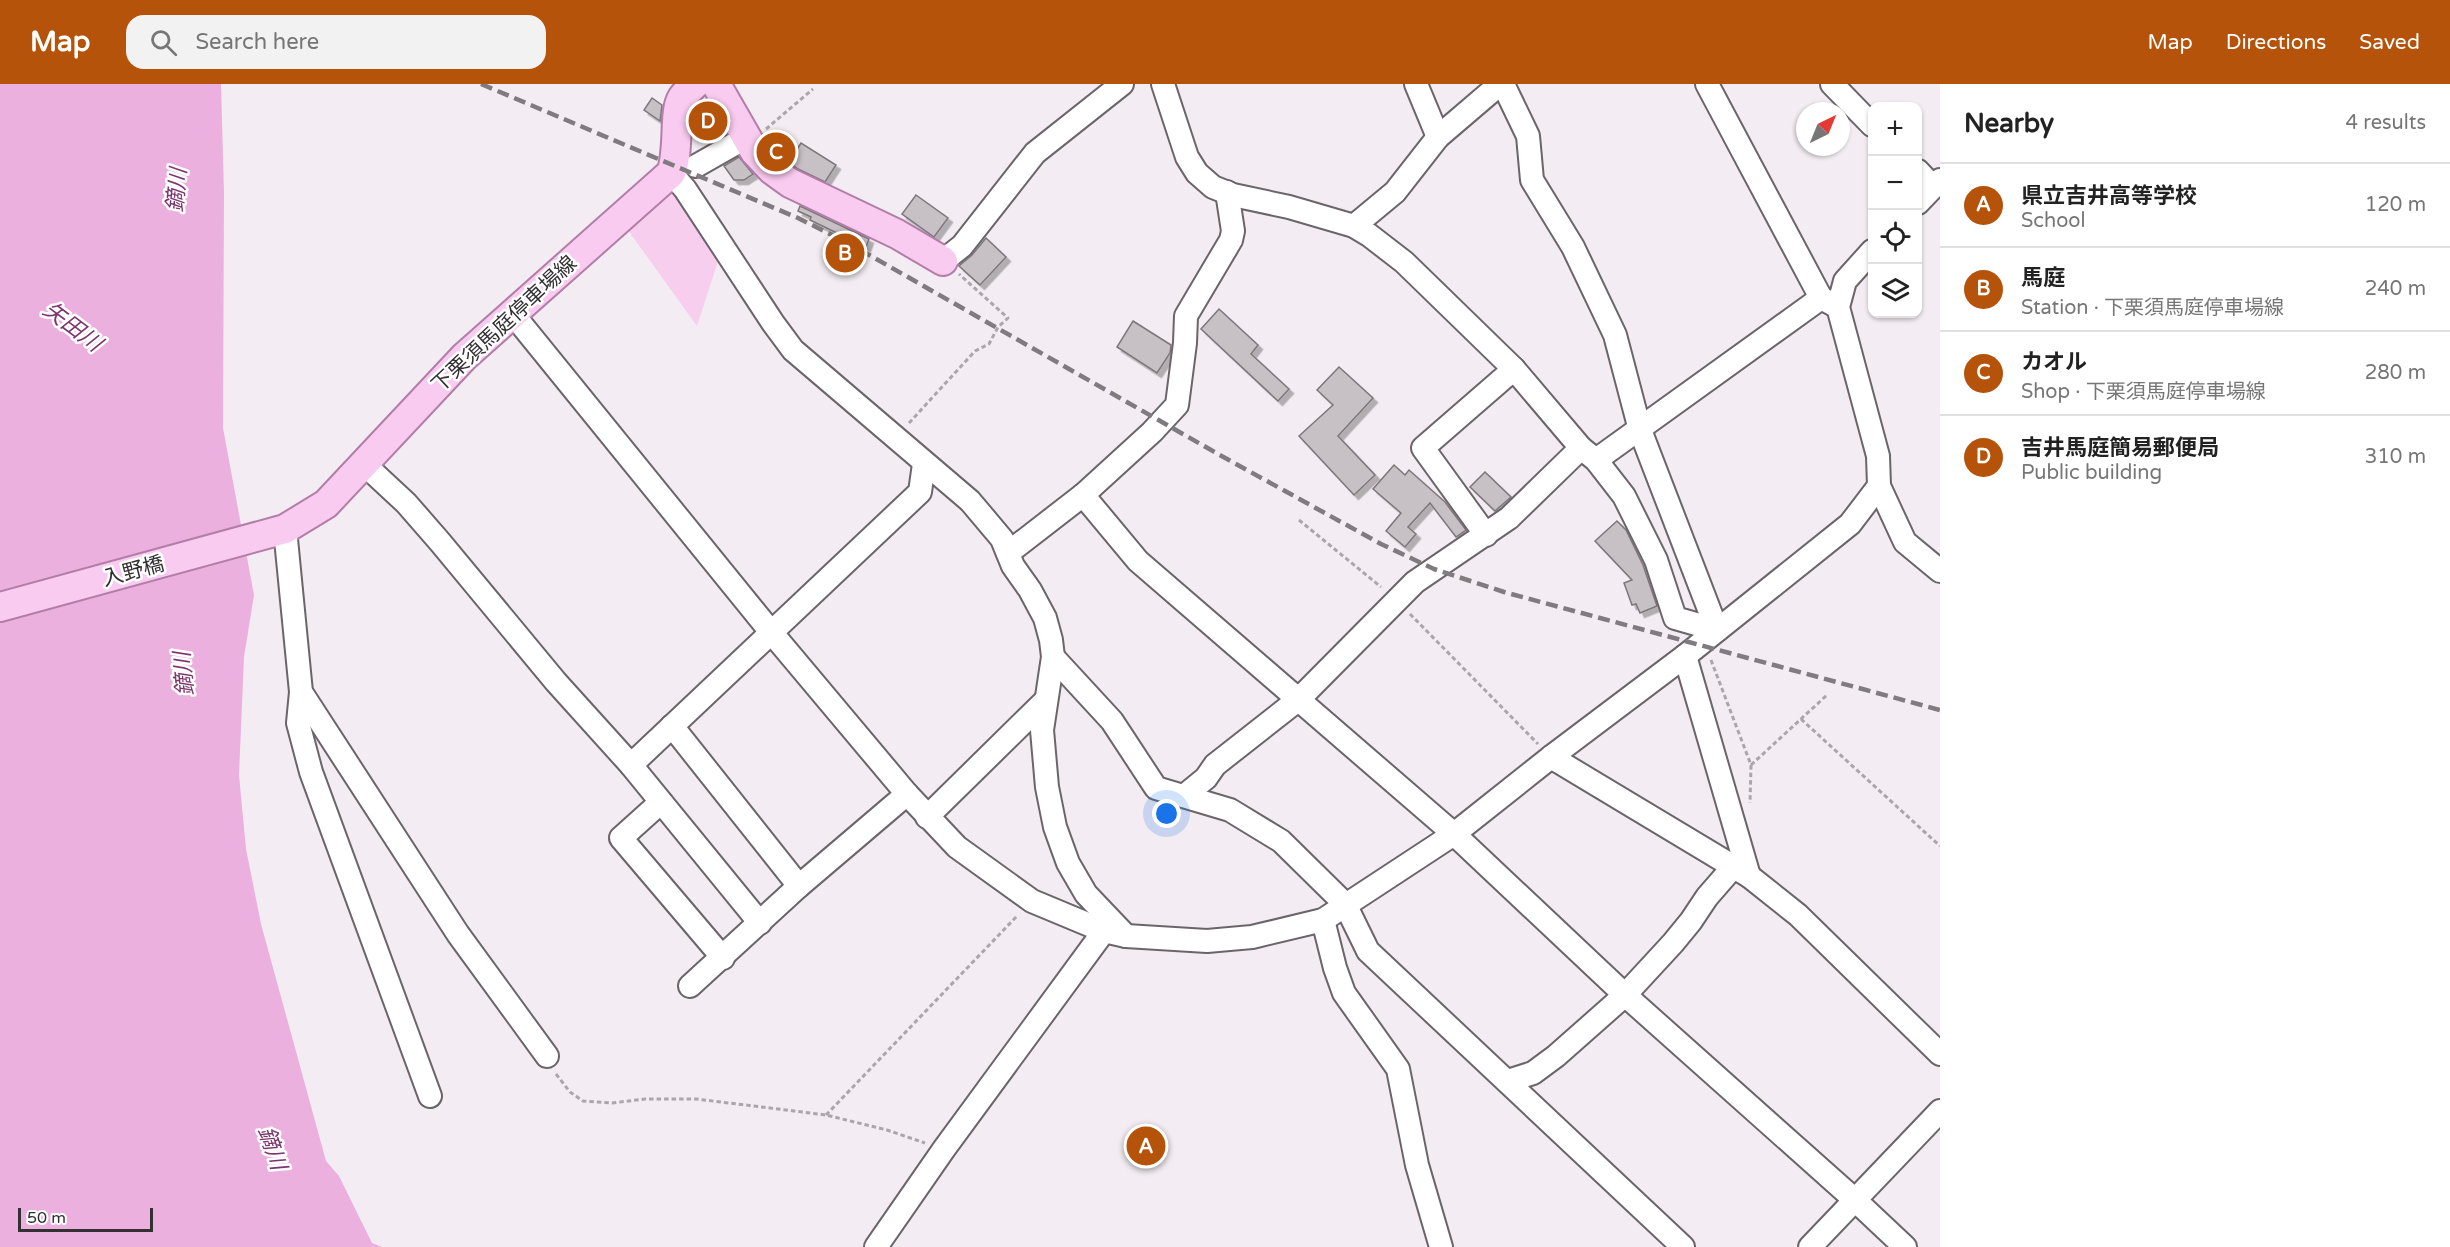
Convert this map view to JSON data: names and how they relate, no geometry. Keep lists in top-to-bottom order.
{
  "streets": {
    "main road": ["下栗須馬庭停車場線", "入野橋"]
  },
  "crossings": [
    ["下栗須馬庭停車場線", "入野橋"]
  ],
  "water": ["鏑川", "矢田川"],
  "scale_bar": "50 m",
  "north": "top right",
  "page": {
    "header": "Map",
    "search": "Search here",
    "nav": ["Map", "Directions", "Saved"],
    "heading": ["Nearby", "4 results"],
    "pins": [
      "D",
      "C",
      "B",
      "A"
    ],
    "map_buttons": ["+", "−"],
    "list": [
      {
        "mark": "A",
        "name": "県立吉井高等学校",
        "note": "School",
        "value": "120 m"
      },
      {
        "mark": "B",
        "name": "馬庭",
        "note": "Station · 下栗須馬庭停車場線",
        "value": "240 m"
      },
      {
        "mark": "C",
        "name": "カオル",
        "note": "Shop · 下栗須馬庭停車場線",
        "value": "280 m"
      },
      {
        "mark": "D",
        "name": "吉井馬庭簡易郵便局",
        "note": "Public building",
        "value": "310 m"
      }
    ],
    "scale": "50 m"
  }
}
